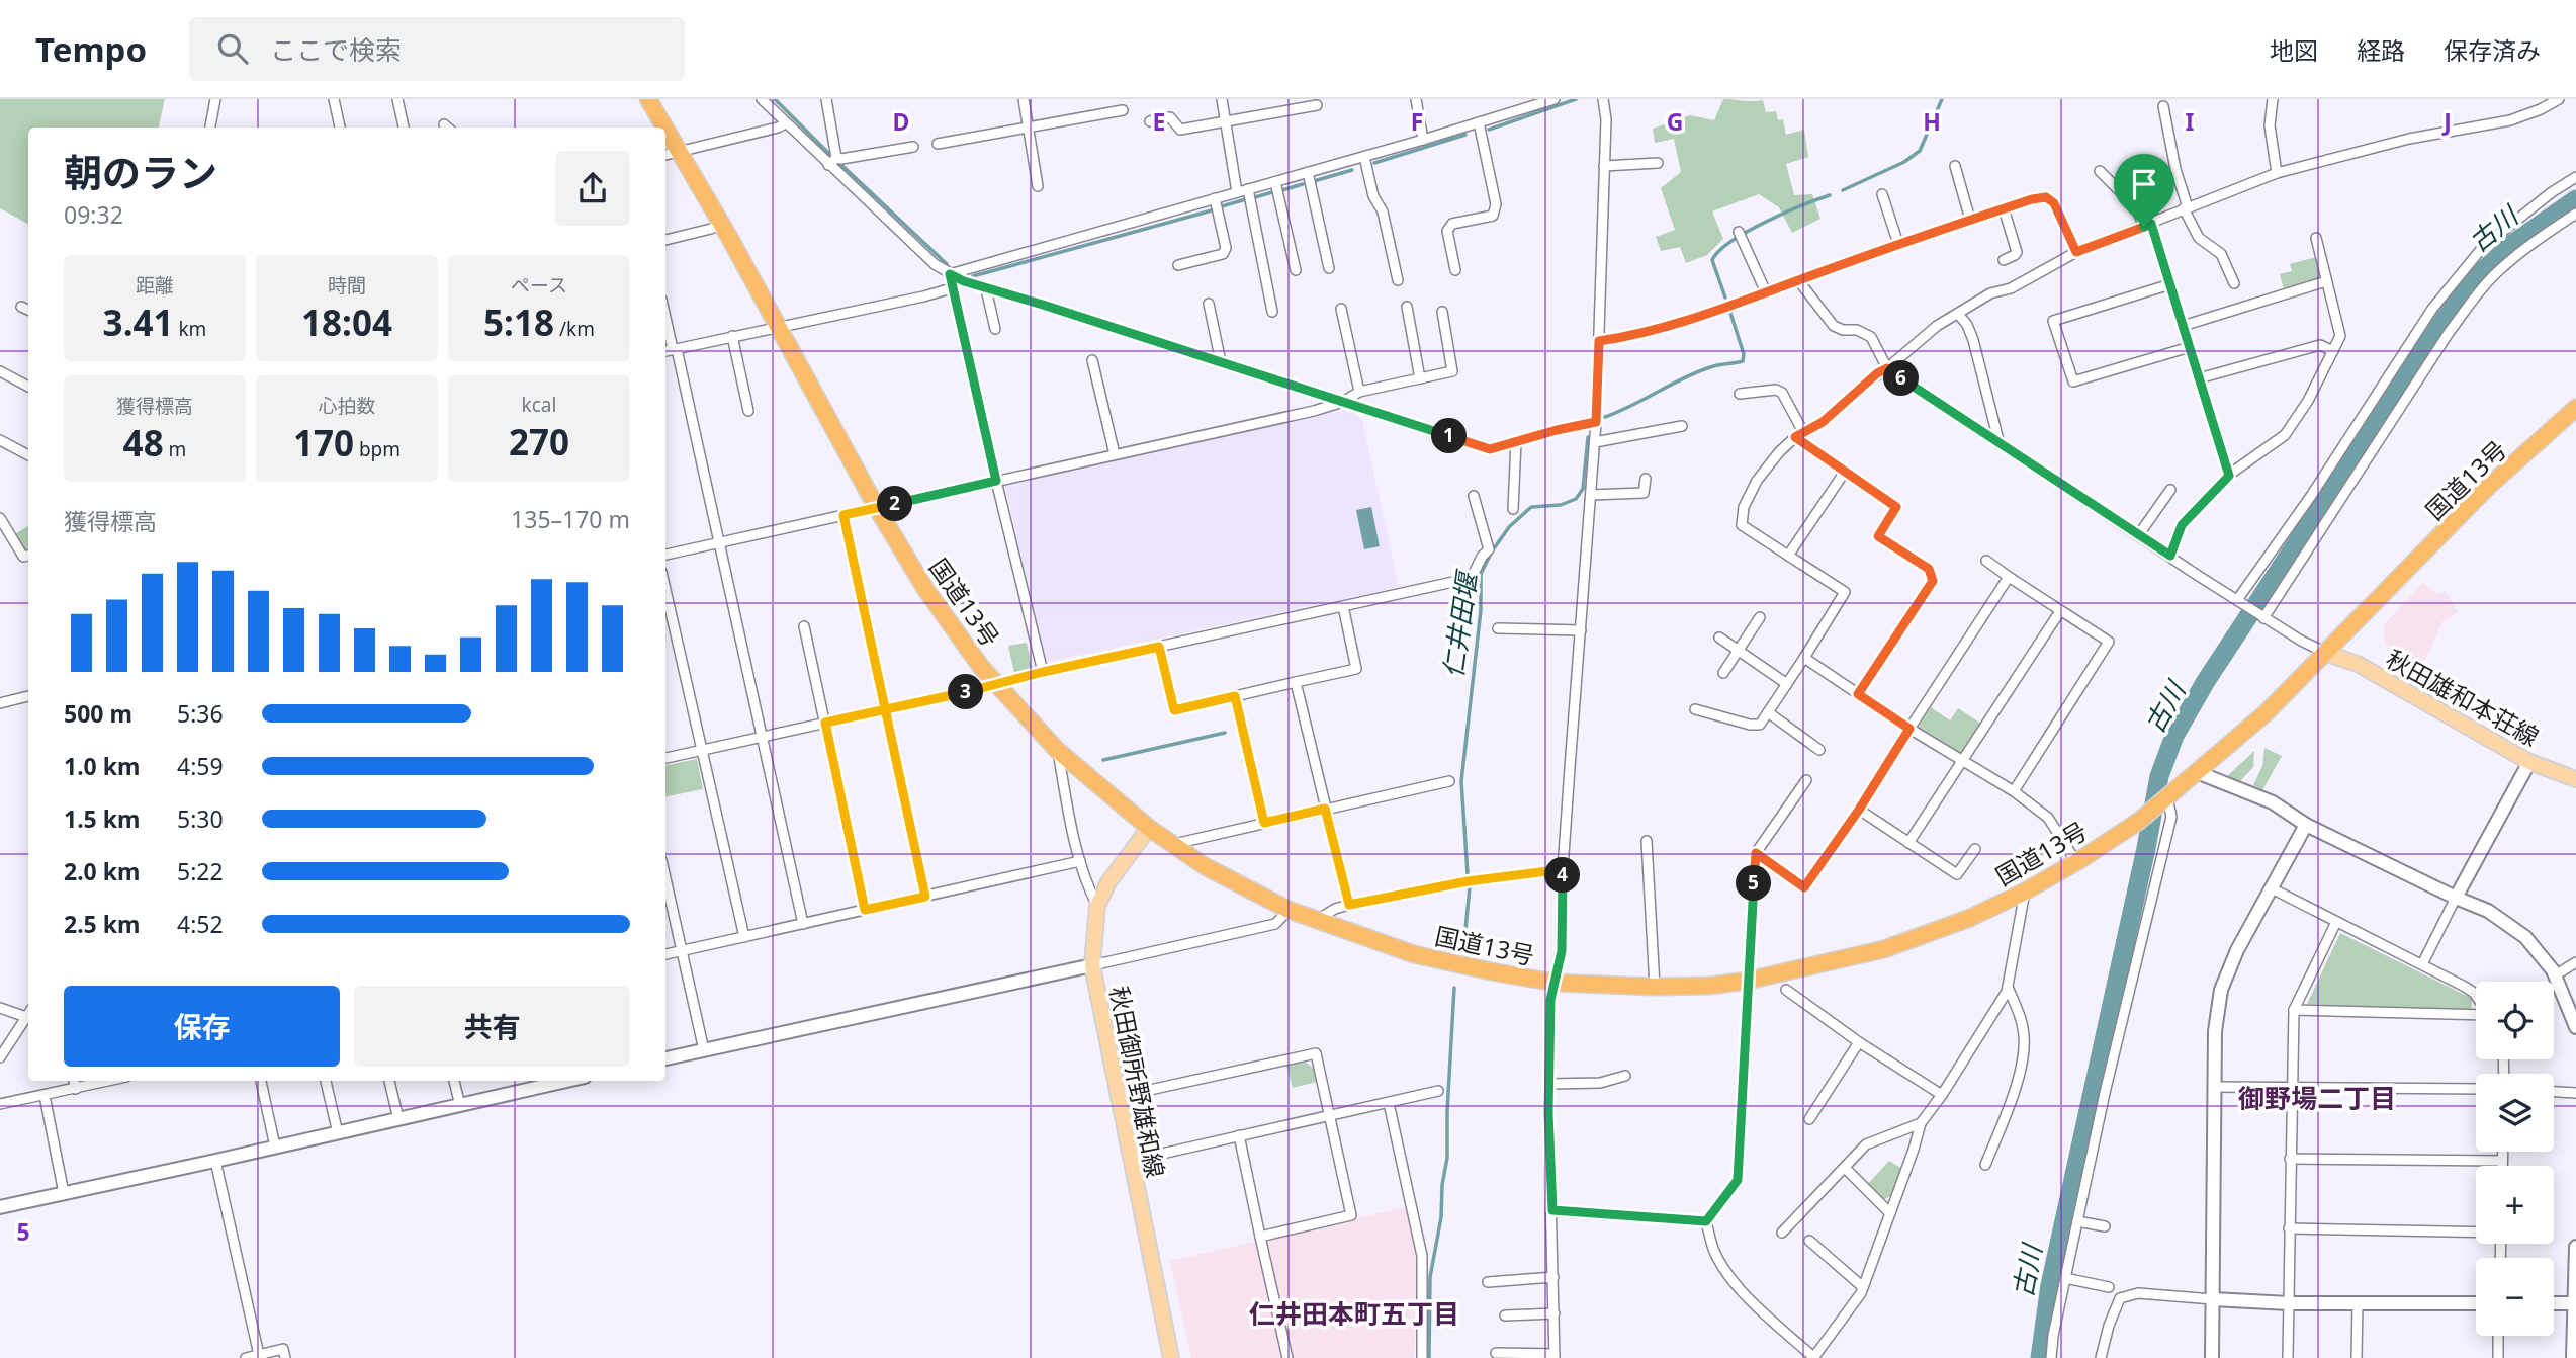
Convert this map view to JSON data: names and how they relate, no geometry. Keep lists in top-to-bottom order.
{
  "streets": {
    "highway": ["国道13号"],
    "main road": ["秋田雄和本荘線", "秋田御所野雄和線"]
  },
  "crossings": [
    ["国道13号", "秋田雄和本荘線"],
    ["国道13号", "秋田御所野雄和線"]
  ],
  "districts": ["御野場二丁目", "仁井田本町五丁目"],
  "water": ["古川", "仁井田堰"],
  "page": {
    "header": "Tempo",
    "search": "ここで検索",
    "nav": ["地図", "経路", "保存済み"],
    "heading": ["朝のラン", "09:32"],
    "stats": [
      ["距離", "3.41 km"],
      ["時間", "18:04"],
      ["ペース", "5:18 /km"],
      ["獲得標高", "48 m"],
      ["心拍数", "170 bpm"],
      ["kcal", "270"]
    ],
    "pins": [
      "6",
      "1",
      "2",
      "3",
      "4",
      "5"
    ],
    "chart": ["獲得標高", "135–170 m"],
    "list": [
      {
        "name": "500 m",
        "note": "5:36"
      },
      {
        "name": "1.0 km",
        "note": "4:59"
      },
      {
        "name": "1.5 km",
        "note": "5:30"
      },
      {
        "name": "2.0 km",
        "note": "5:22"
      },
      {
        "name": "2.5 km",
        "note": "4:52"
      }
    ],
    "buttons": ["保存", "共有"],
    "map_buttons": ["+", "−"]
  },
  "grid": {
    "columns": [
      "D",
      "E",
      "F",
      "G",
      "H",
      "I",
      "J"
    ],
    "rows": ["5"]
  }
}
